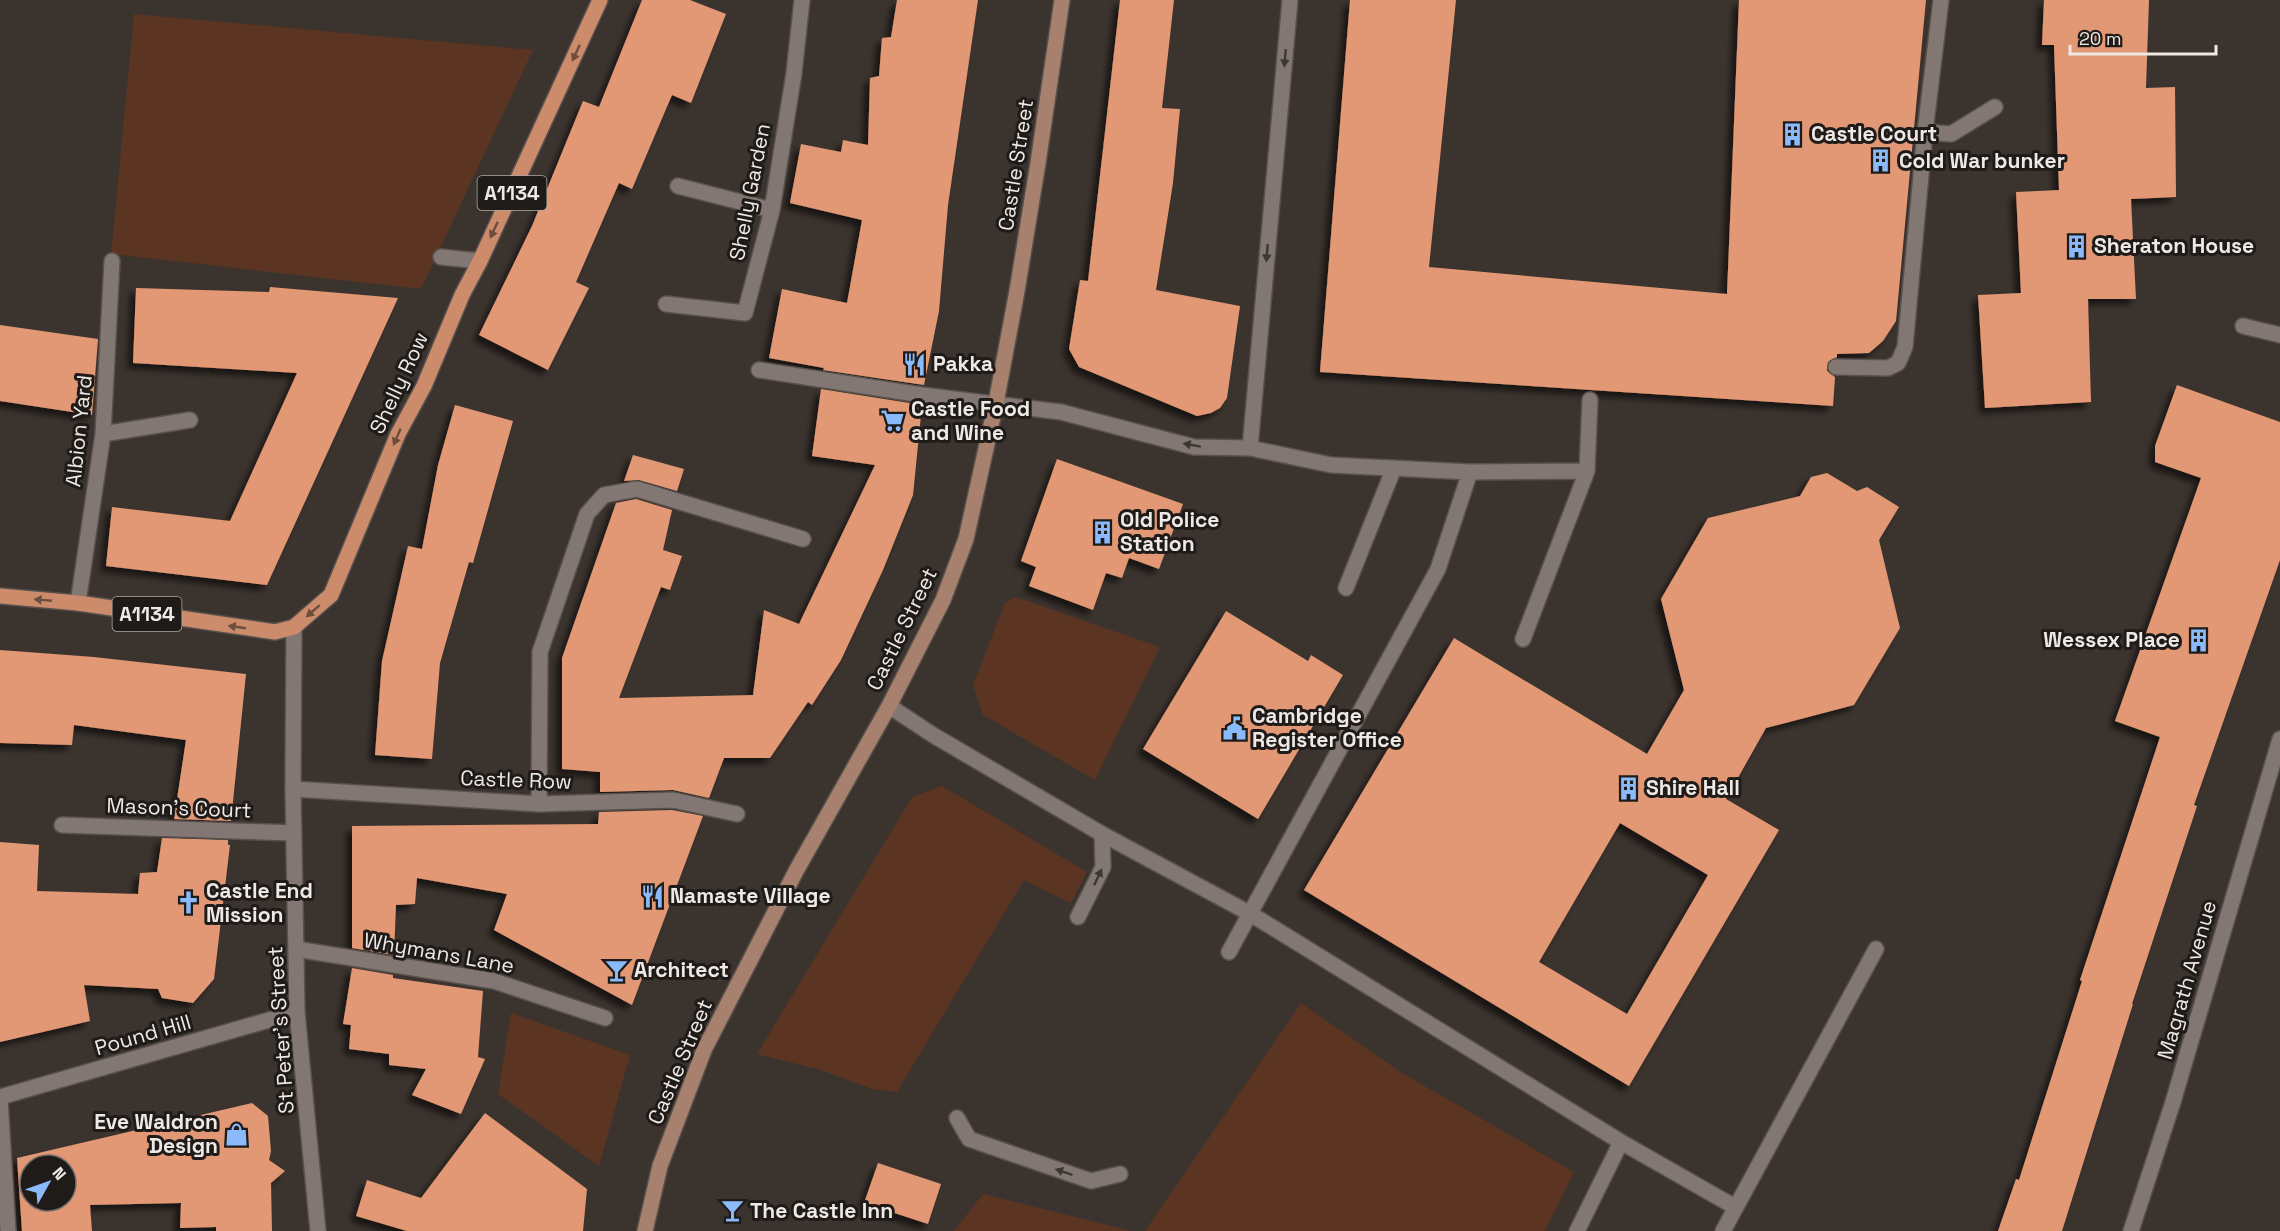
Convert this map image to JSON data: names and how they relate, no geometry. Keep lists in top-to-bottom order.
{
  "streets": {
    "main road": ["A1134", "Shelly Row"],
    "street": [
      "Castle Street",
      "Shelly Garden",
      "Albion Yard",
      "Castle Row",
      "Mason's Court",
      "Whymans Lane",
      "Magrath Avenue",
      "St Peter's Street",
      "Pound Hill"
    ]
  },
  "crossings": [
    ["A1134", "Shelly Row"],
    ["A1134", "Albion Yard"],
    ["Castle Row", "St Peter's Street"],
    ["Mason's Court", "St Peter's Street"],
    ["Whymans Lane", "St Peter's Street"],
    ["St Peter's Street", "Pound Hill"]
  ],
  "one_way": ["Shelly Row"],
  "places": {
    "building": [
      "Castle Court",
      "Cold War bunker",
      "Sheraton House",
      "Old Police Station",
      "Wessex Place",
      "Shire Hall"
    ],
    "restaurant": ["Pakka", "Namaste Village"],
    "supermarket": ["Castle Food and Wine"],
    "public building": ["Cambridge Register Office"],
    "church": ["Castle End Mission"],
    "bar": ["Architect", "The Castle Inn"],
    "shop": ["Eve Waldron Design"]
  },
  "scale_bar": "20 m",
  "north": "top right"
}
